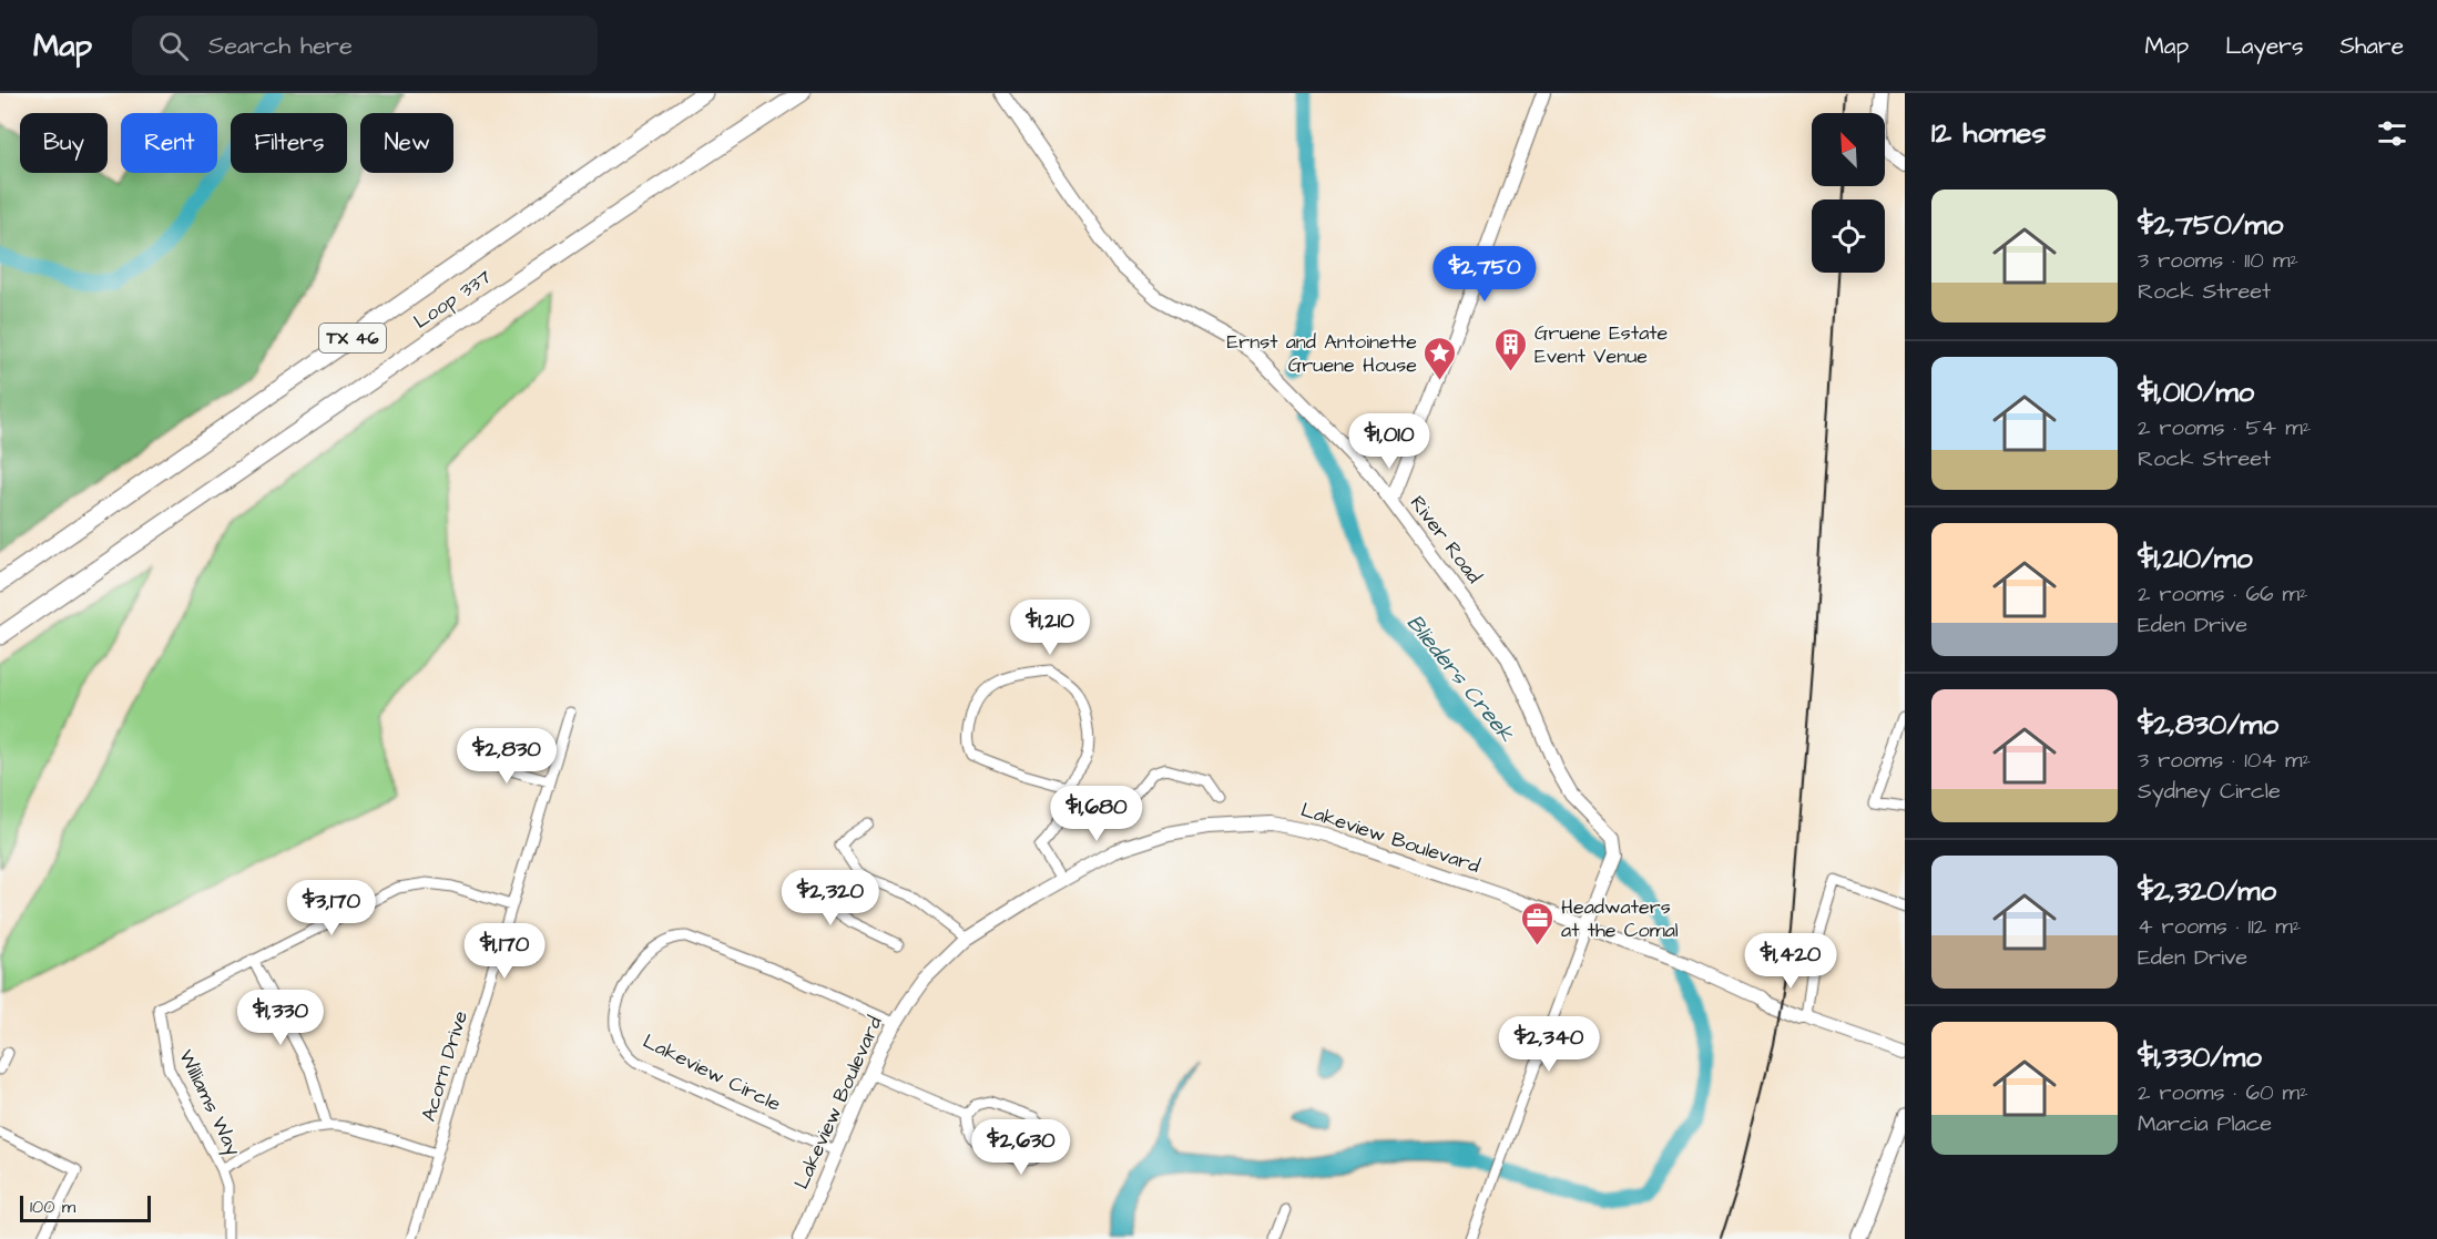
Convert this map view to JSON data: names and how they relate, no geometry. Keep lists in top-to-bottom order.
{
  "streets": {
    "main road": ["Loop 337", "TX 46"],
    "street": [
      "River Road",
      "Lakeview Boulevard",
      "Acorn Drive",
      "Lakeview Circle",
      "Williams Way"
    ]
  },
  "crossings": [
    ["River Road", "Lakeview Boulevard"],
    ["Lakeview Boulevard", "Lakeview Circle"],
    ["Acorn Drive", "Williams Way"]
  ],
  "water": ["Blieders Creek"],
  "places": {
    "building": ["Gruene Estate Event Venue"],
    "place": ["Ernst and Antoinette Gruene House"],
    "office": ["Headwaters at the Comal"]
  },
  "scale_bar": "100 m",
  "north": "top left",
  "page": {
    "header": "Map",
    "search": "Search here",
    "nav": ["Map", "Layers", "Share"],
    "heading": "12 homes",
    "chip": [
      "Buy",
      "Rent",
      "Filters",
      "New"
    ],
    "list": [
      {
        "name": "$2,750/mo",
        "note": "3 rooms · 110 m² · Rock Street"
      },
      {
        "name": "$1,010/mo",
        "note": "2 rooms · 54 m² · Rock Street"
      },
      {
        "name": "$1,210/mo",
        "note": "2 rooms · 66 m² · Eden Drive"
      },
      {
        "name": "$2,830/mo",
        "note": "3 rooms · 104 m² · Sydney Circle"
      },
      {
        "name": "$2,320/mo",
        "note": "4 rooms · 112 m² · Eden Drive"
      },
      {
        "name": "$1,330/mo",
        "note": "2 rooms · 60 m² · Marcia Place"
      }
    ],
    "price": [
      "$2,750",
      "$1,010",
      "$1,210",
      "$2,830",
      "$1,680",
      "$2,320",
      "$3,170",
      "$1,170",
      "$1,420",
      "$1,330",
      "$2,340",
      "$2,630"
    ],
    "scale": "100 m"
  }
}
